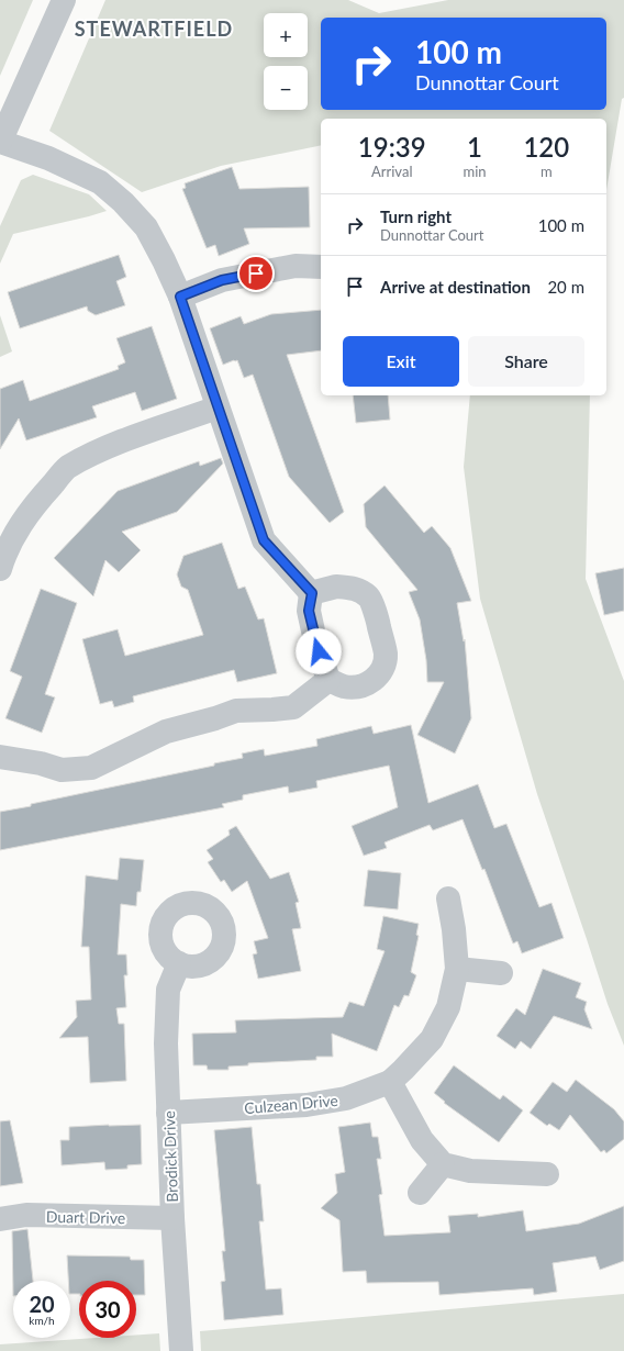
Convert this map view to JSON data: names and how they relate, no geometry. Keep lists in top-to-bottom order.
{
  "streets": {
    "street": ["Culzean Drive", "Brodick Drive", "Duart Drive"]
  },
  "crossings": [
    ["Culzean Drive", "Brodick Drive"],
    ["Brodick Drive", "Duart Drive"]
  ],
  "districts": ["STEWARTFIELD"],
  "page": {
    "map_buttons": ["+", "−"],
    "turn": ["100 m", "Dunnottar Court"],
    "eta": [
      "19:39",
      "Arrival",
      "1",
      "min",
      "120",
      "m"
    ],
    "list": [
      {
        "name": "Turn right",
        "note": "Dunnottar Court",
        "value": "100 m"
      },
      {
        "name": "Arrive at destination",
        "value": "20 m"
      }
    ],
    "buttons": ["Exit", "Share"],
    "speed": "20 km/h",
    "limit": "30"
  }
}
